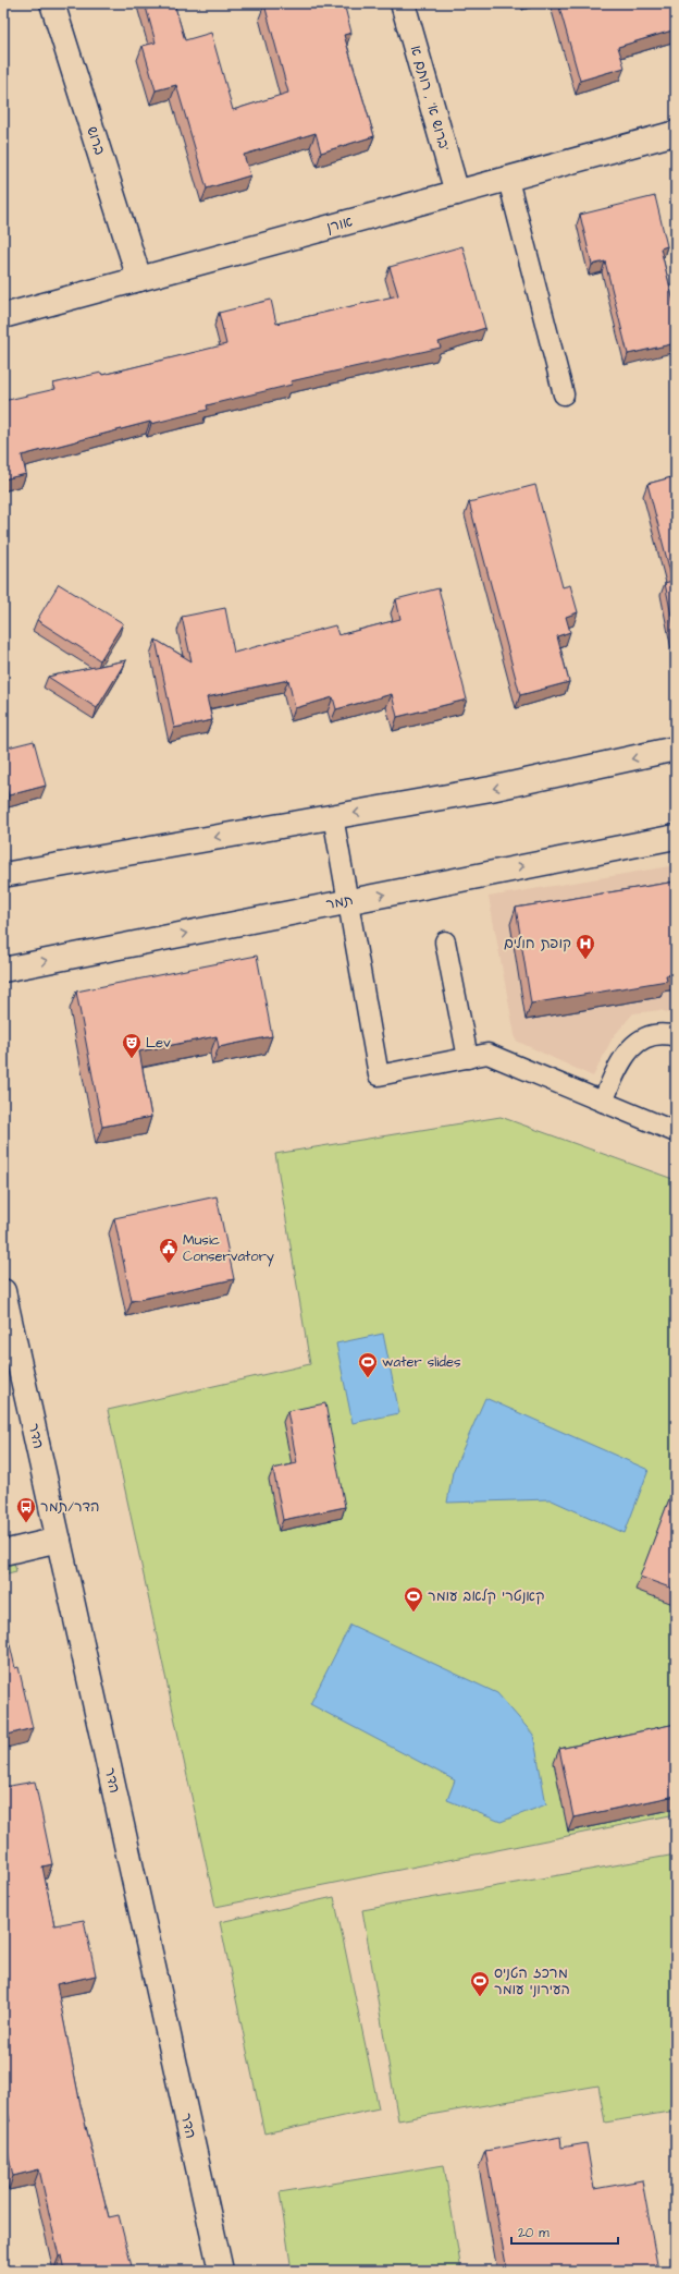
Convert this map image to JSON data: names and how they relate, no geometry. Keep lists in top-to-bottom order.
{
  "streets": {
    "street": [
      "ברוש א' , רותם א'",
      "ברוש",
      "אורן",
      "תמר",
      "הדר"
    ]
  },
  "crossings": [
    ["ברוש א' , רותם א'", "אורן"],
    ["ברוש", "אורן"]
  ],
  "places": {
    "hospital": ["קופת חולים"],
    "theatre": ["Lev"],
    "public building": ["Music Conservatory"],
    "sports": ["water slides", "קאנטרי קלאב עומר", "מרכז הטניס העירוני עומר"],
    "bus stop": ["הדר/תמר"]
  },
  "scale_bar": "20 m"
}
